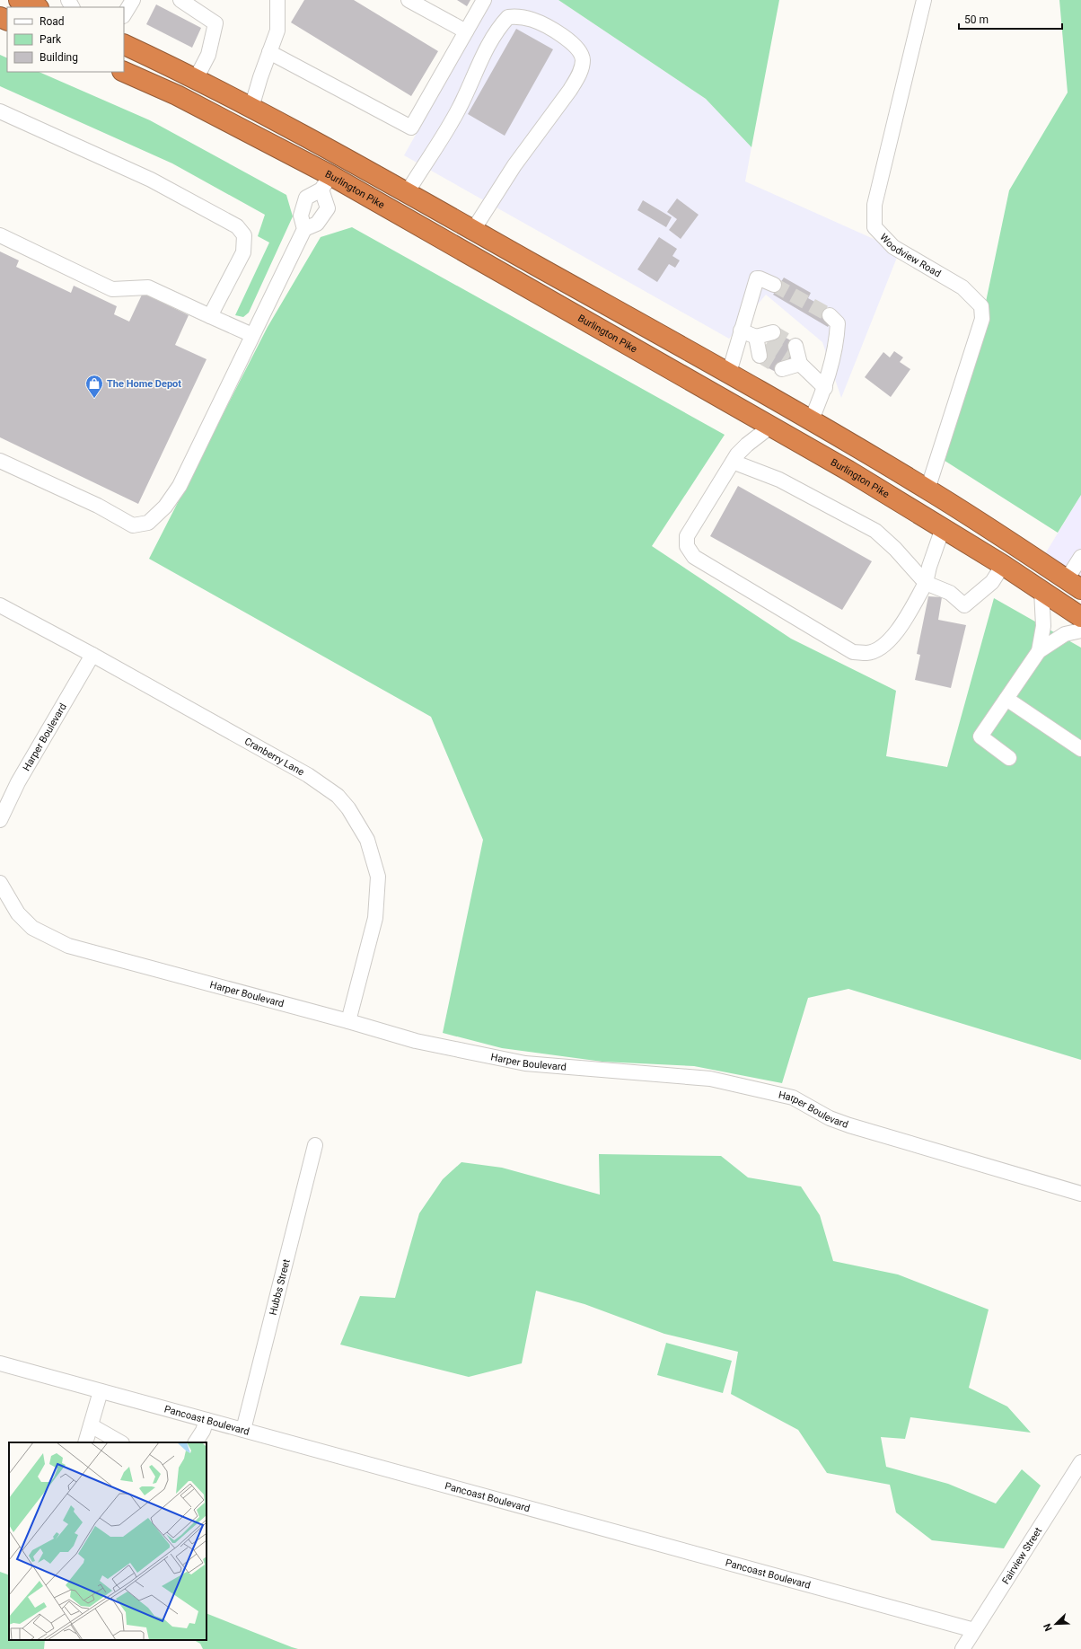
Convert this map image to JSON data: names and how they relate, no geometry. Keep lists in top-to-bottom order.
{
  "streets": {
    "highway": ["Burlington Pike"],
    "street": [
      "Woodview Road",
      "Harper Boulevard",
      "Cranberry Lane",
      "Hubbs Street",
      "Pancoast Boulevard",
      "Fairview Street"
    ]
  },
  "crossings": [
    ["Harper Boulevard", "Cranberry Lane"],
    ["Hubbs Street", "Pancoast Boulevard"],
    ["Pancoast Boulevard", "Fairview Street"]
  ],
  "places": {
    "shop": ["The Home Depot"]
  },
  "legend": ["Road", "Park", "Building"],
  "scale_bar": "50 m",
  "north": "bottom left"
}
